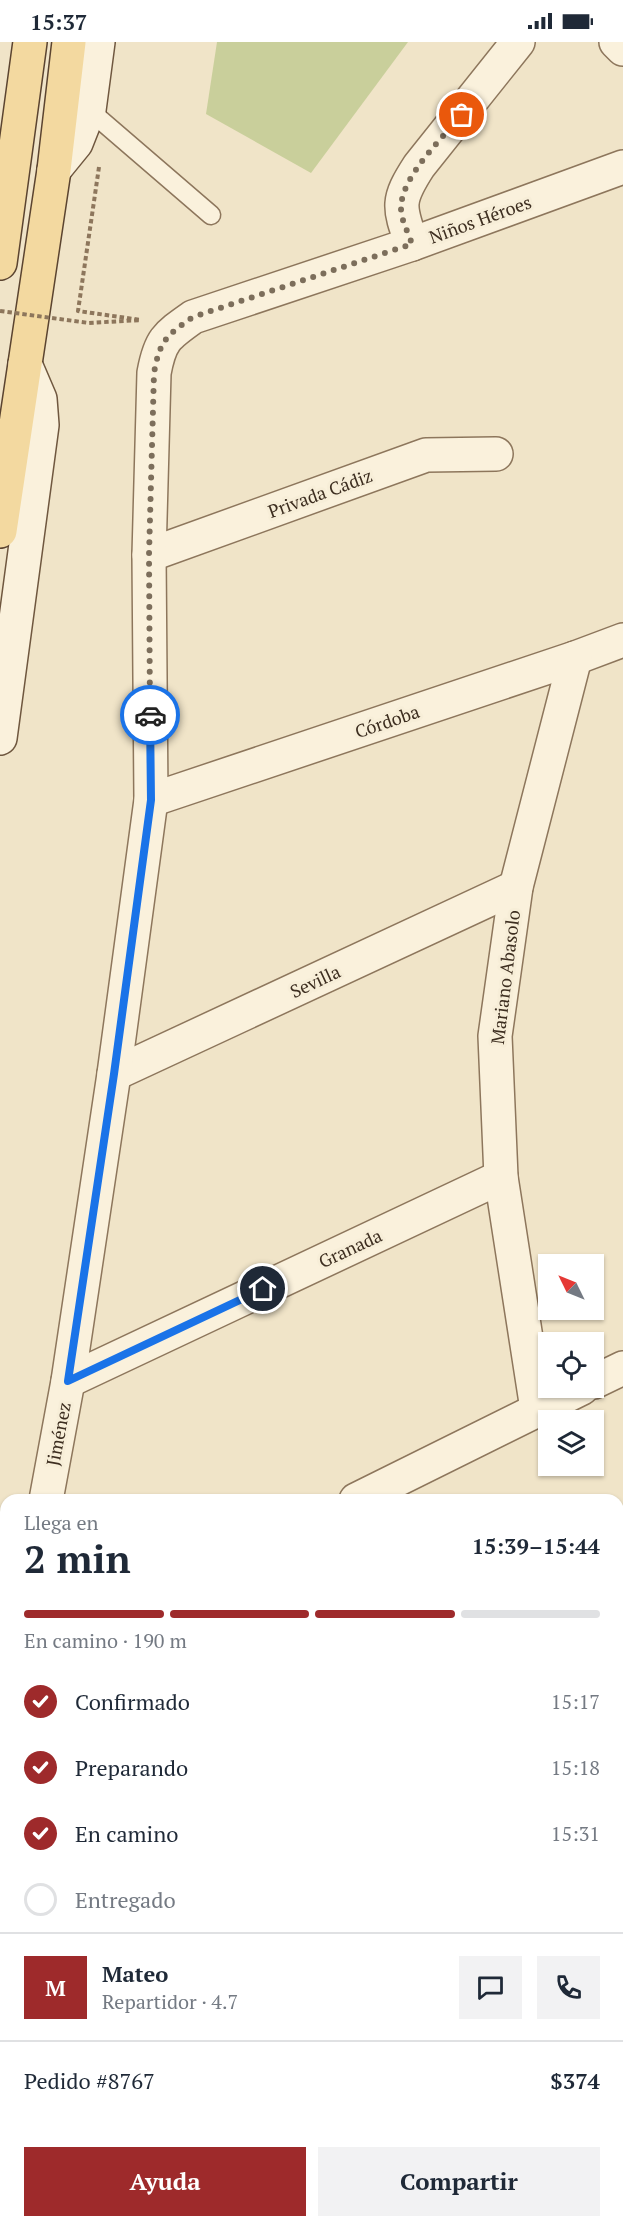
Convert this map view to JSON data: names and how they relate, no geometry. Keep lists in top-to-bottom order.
{
  "streets": {
    "street": [
      "Niños Héroes",
      "Privada Cádiz",
      "Córdoba",
      "Mariano Abasolo",
      "Sevilla",
      "Granada",
      "Jiménez"
    ]
  },
  "crossings": [
    ["Niños Héroes", "Jiménez"],
    ["Privada Cádiz", "Jiménez"],
    ["Córdoba", "Mariano Abasolo"],
    ["Córdoba", "Jiménez"],
    ["Mariano Abasolo", "Sevilla"],
    ["Mariano Abasolo", "Granada"],
    ["Sevilla", "Jiménez"],
    ["Granada", "Jiménez"]
  ],
  "north": "top left",
  "page": {
    "status": "15:37",
    "heading": ["2 min", "Llega en", "15:39–15:44"],
    "panel": [
      "Mateo",
      "Repartidor · 4.7",
      "Pedido #8767",
      "$374"
    ],
    "bar": "En camino · 190 m",
    "list": [
      ["Confirmado", "15:17"],
      ["Preparando", "15:18"],
      ["En camino", "15:31"],
      "Entregado"
    ],
    "round": "M",
    "buttons": ["Ayuda", "Compartir"]
  }
}
